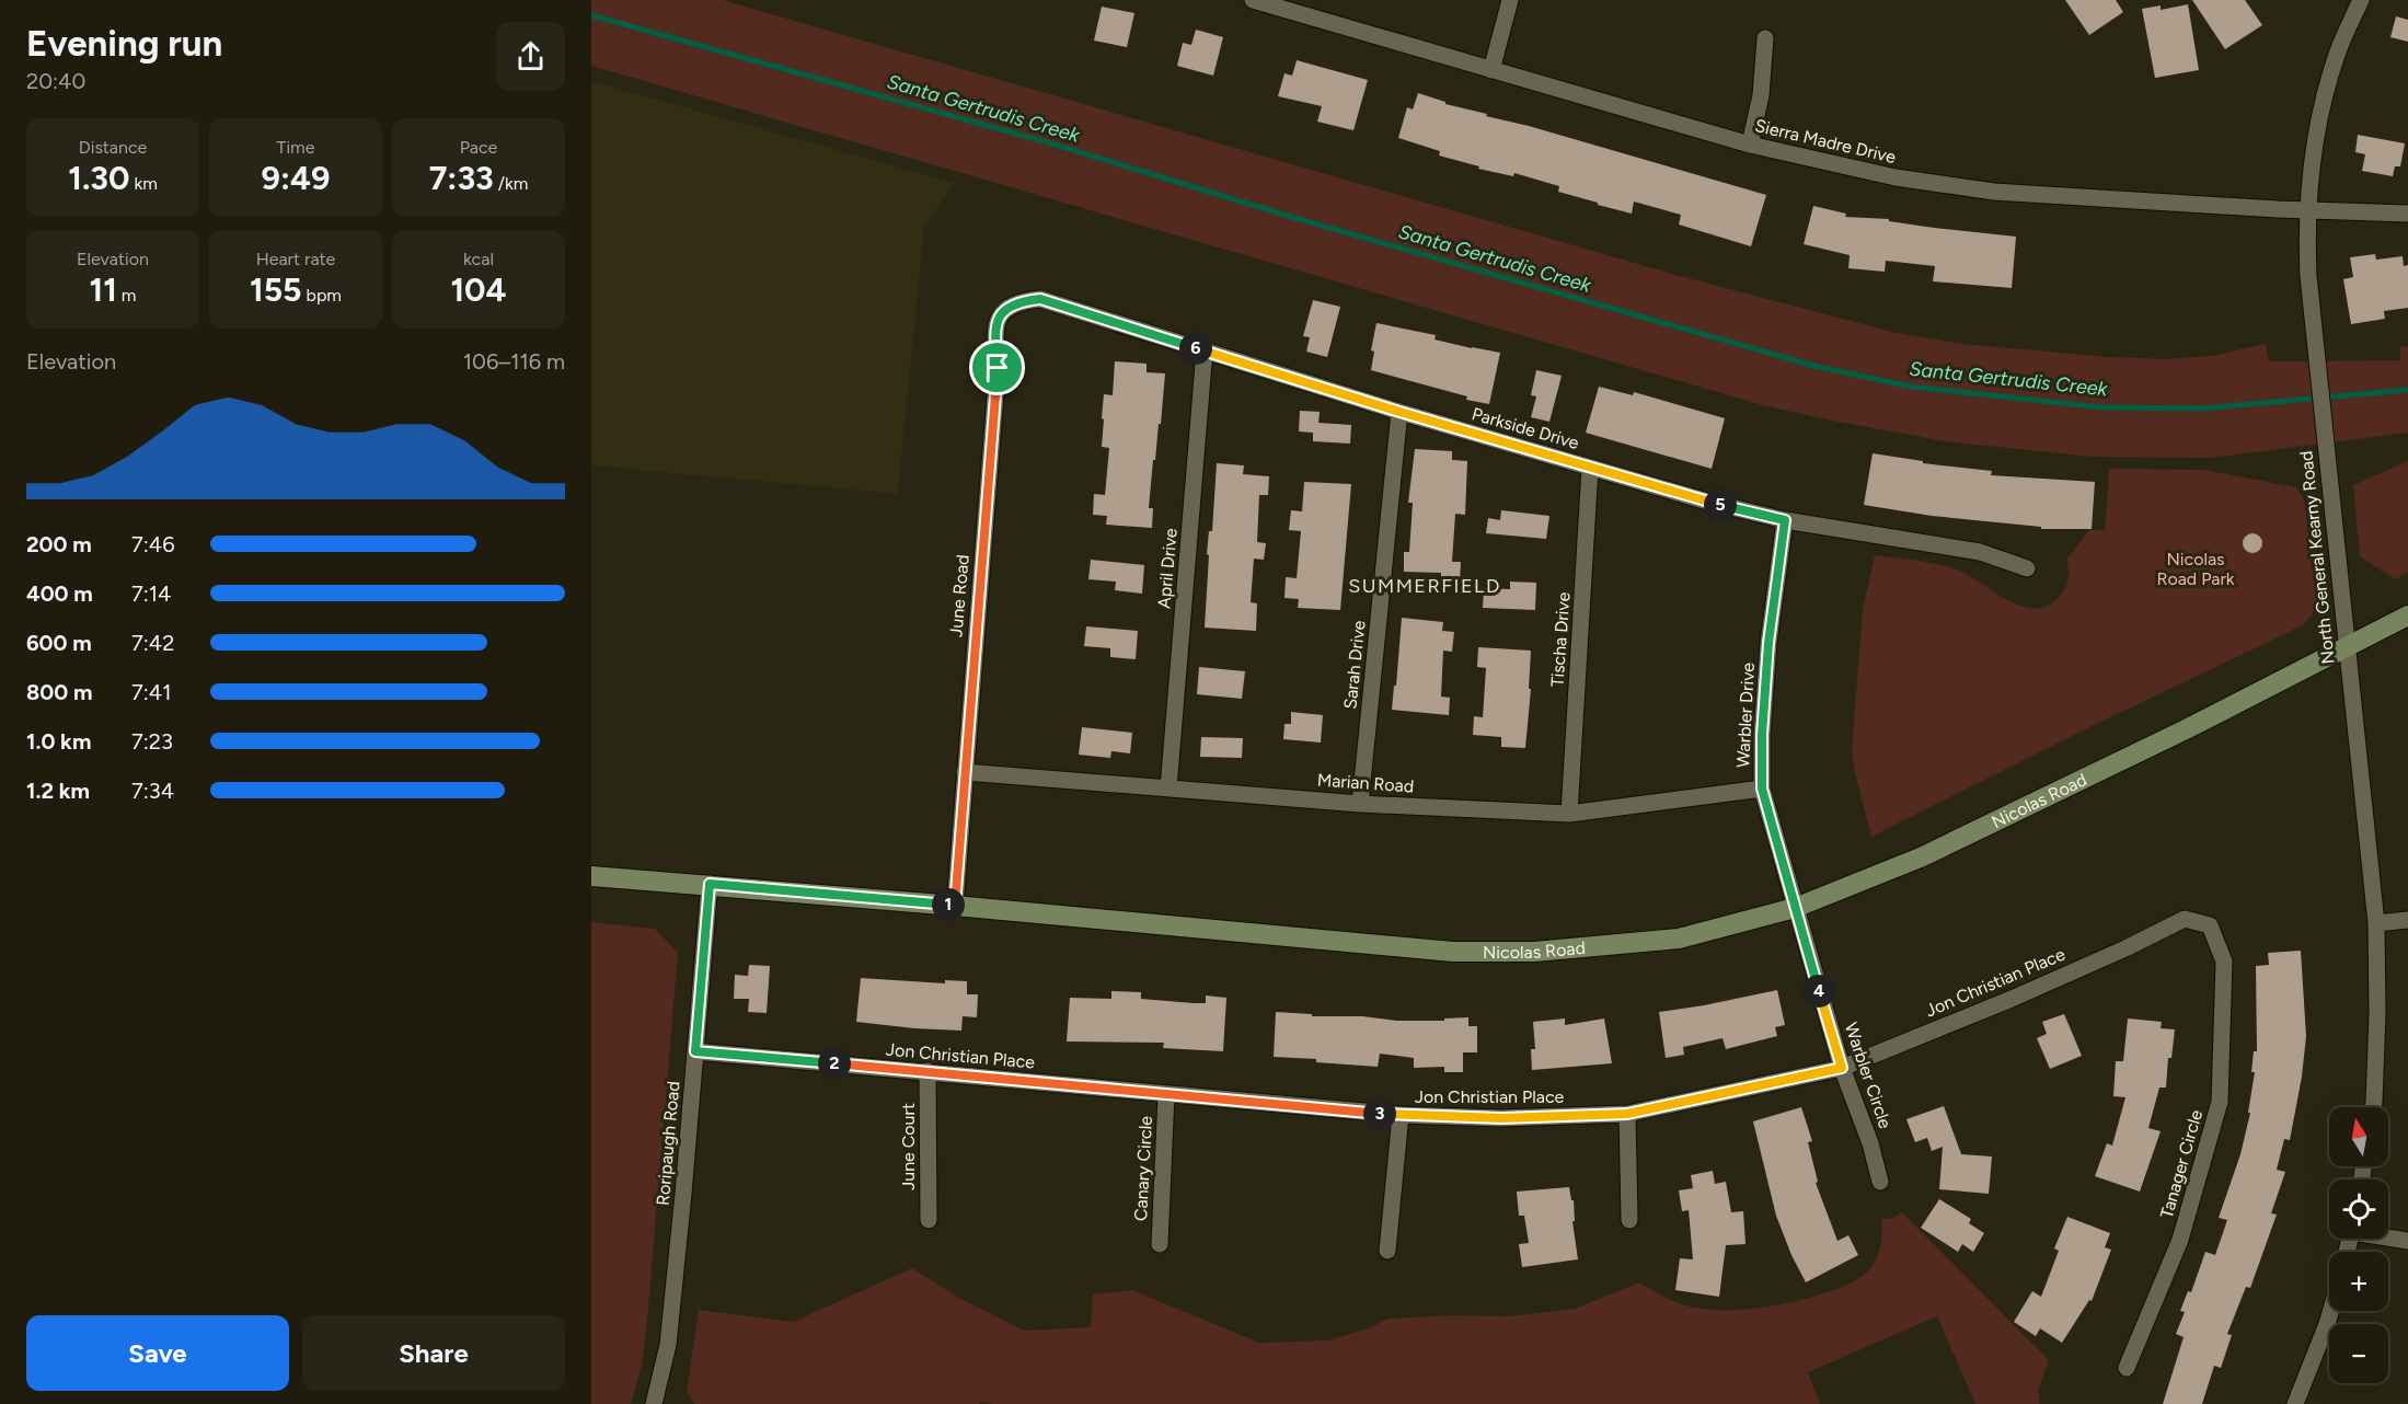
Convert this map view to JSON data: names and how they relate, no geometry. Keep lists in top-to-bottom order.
{
  "streets": {
    "main road": ["Nicolas Road"],
    "street": [
      "Sierra Madre Drive",
      "Parkside Drive",
      "North General Kearny Road",
      "April Drive",
      "June Road",
      "Tischa Drive",
      "Sarah Drive",
      "Warbler Drive",
      "Marian Road",
      "Jon Christian Place",
      "Warbler Circle",
      "Roripaugh Road",
      "June Court",
      "Tanager Circle",
      "Canary Circle"
    ]
  },
  "crossings": [
    ["Sierra Madre Drive", "North General Kearny Road"],
    ["Parkside Drive", "April Drive"],
    ["Parkside Drive", "June Road"],
    ["Parkside Drive", "Tischa Drive"],
    ["Parkside Drive", "Sarah Drive"],
    ["Parkside Drive", "Warbler Drive"],
    ["North General Kearny Road", "Nicolas Road"],
    ["April Drive", "Marian Road"],
    ["June Road", "Marian Road"],
    ["June Road", "Nicolas Road"],
    ["Tischa Drive", "Marian Road"],
    ["Sarah Drive", "Marian Road"],
    ["Warbler Drive", "Marian Road"],
    ["Warbler Drive", "Nicolas Road"],
    ["Warbler Drive", "Warbler Circle"],
    ["Nicolas Road", "Warbler Circle"],
    ["Nicolas Road", "Roripaugh Road"],
    ["Jon Christian Place", "Warbler Circle"],
    ["Jon Christian Place", "Roripaugh Road"],
    ["Jon Christian Place", "June Court"],
    ["Jon Christian Place", "Tanager Circle"],
    ["Jon Christian Place", "Canary Circle"]
  ],
  "districts": ["SUMMERFIELD"],
  "water": ["Santa Gertrudis Creek"],
  "parks": ["Nicolas Road Park"],
  "north": "top",
  "page": {
    "heading": ["Evening run", "20:40"],
    "stats": [
      ["Distance", "1.30 km"],
      ["Time", "9:49"],
      ["Pace", "7:33 /km"],
      ["Elevation", "11 m"],
      ["Heart rate", "155 bpm"],
      ["kcal", "104"]
    ],
    "pins": [
      "6",
      "5",
      "1",
      "4",
      "2",
      "3"
    ],
    "chart": ["Elevation", "106–116 m"],
    "list": [
      {
        "name": "200 m",
        "note": "7:46"
      },
      {
        "name": "400 m",
        "note": "7:14"
      },
      {
        "name": "600 m",
        "note": "7:42"
      },
      {
        "name": "800 m",
        "note": "7:41"
      },
      {
        "name": "1.0 km",
        "note": "7:23"
      },
      {
        "name": "1.2 km",
        "note": "7:34"
      }
    ],
    "map_buttons": ["+", "−"],
    "buttons": ["Save", "Share"]
  }
}
